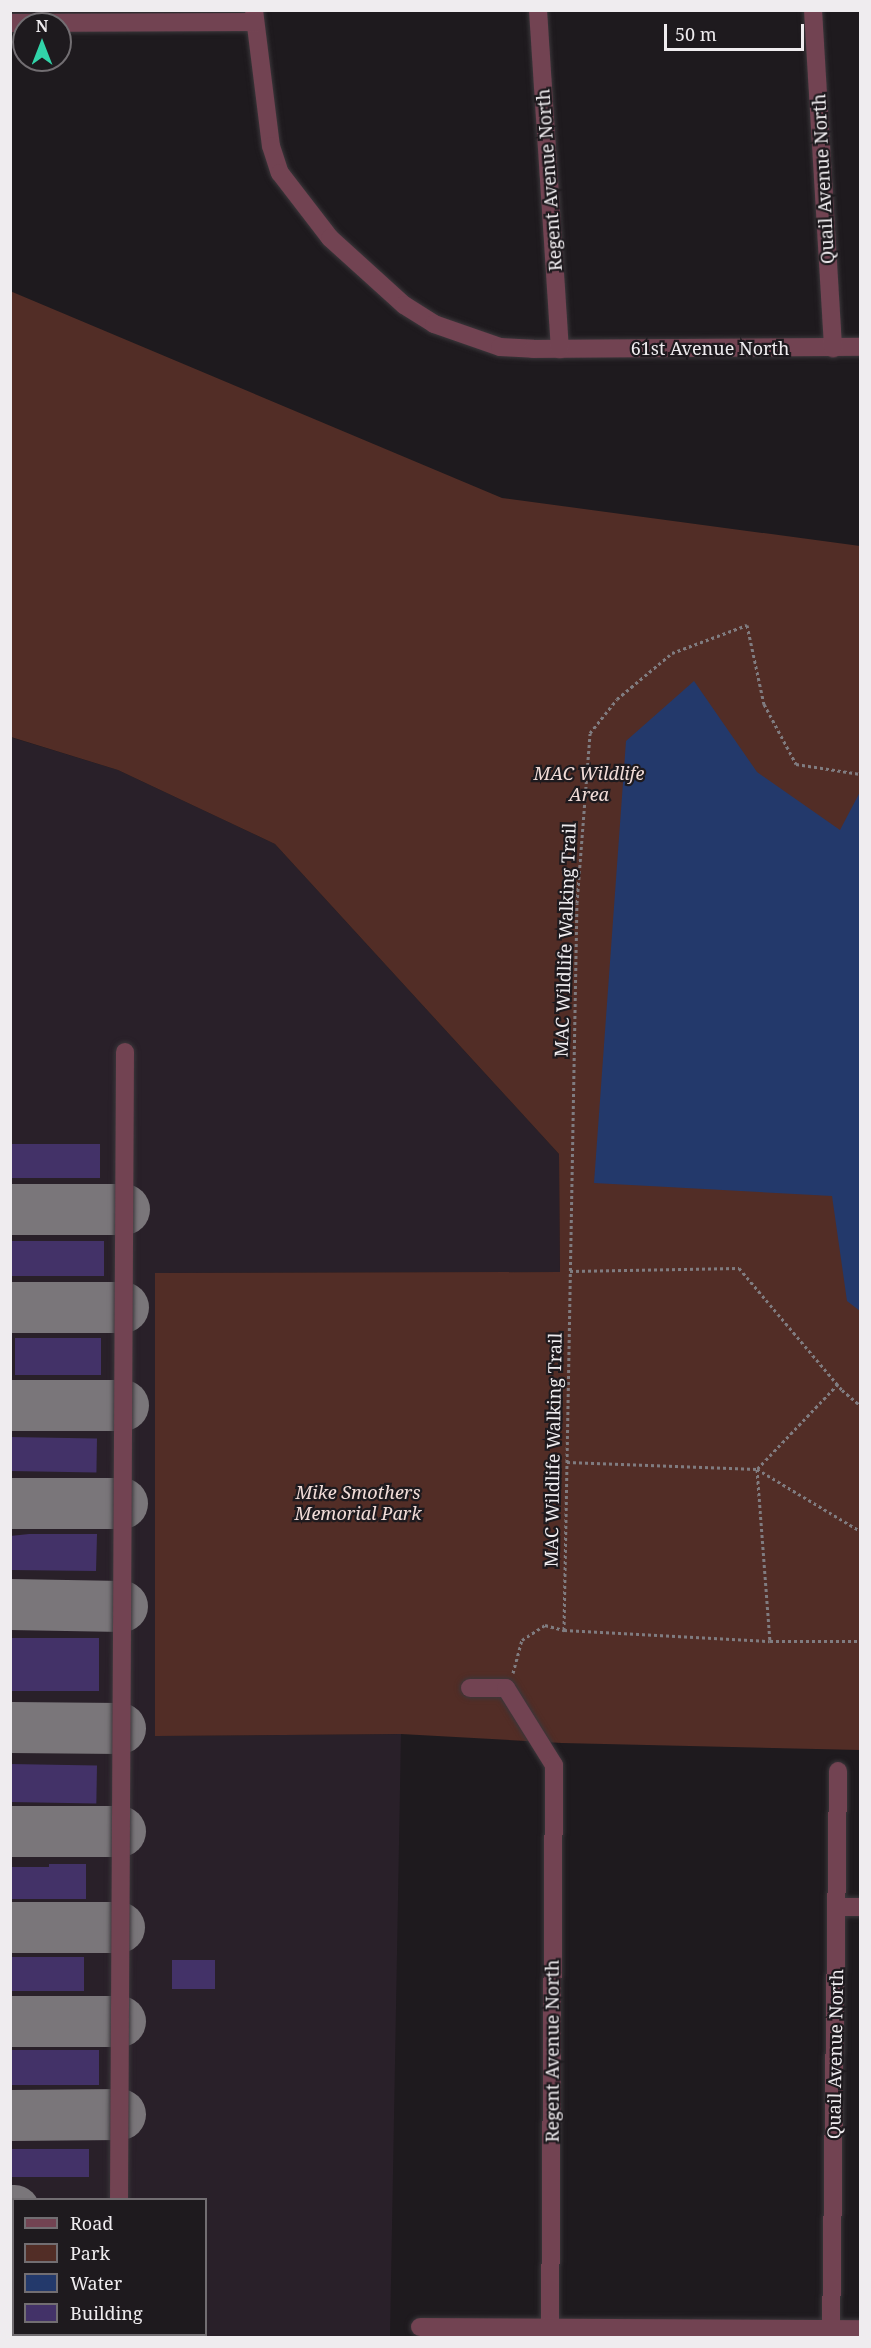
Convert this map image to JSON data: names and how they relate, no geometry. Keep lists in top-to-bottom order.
{
  "streets": {
    "street": ["Quail Avenue North", "Regent Avenue North", "61st Avenue North"],
    "path": ["MAC Wildlife Walking Trail"]
  },
  "crossings": [
    ["Quail Avenue North", "61st Avenue North"],
    ["Regent Avenue North", "61st Avenue North"]
  ],
  "parks": ["MAC Wildlife Area", "Mike Smothers Memorial Park"],
  "legend": [
    "Road",
    "Park",
    "Water",
    "Building"
  ],
  "scale_bar": "50 m",
  "north": "top"
}
